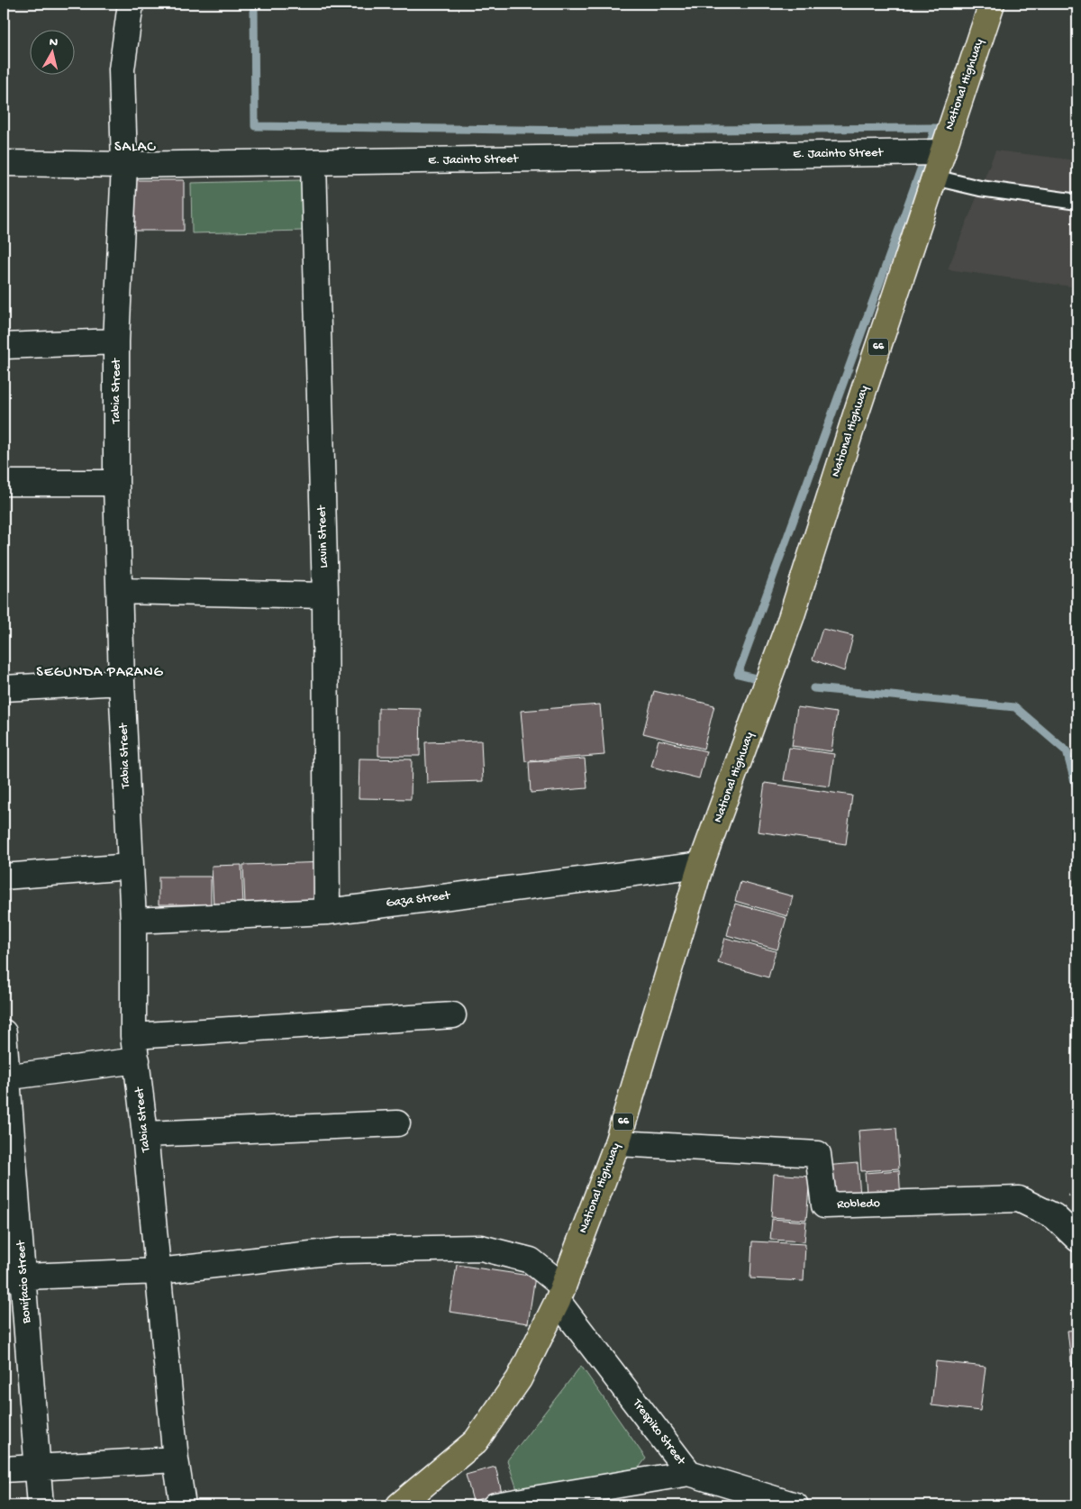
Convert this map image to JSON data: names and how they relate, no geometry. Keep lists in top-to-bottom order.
{
  "streets": {
    "main road": ["National Highway", "66"],
    "street": [
      "E. Jacinto Street",
      "Tabia Street",
      "Lavin Street",
      "Gaza Street",
      "Robledo",
      "Bonifacio Street",
      "Trespiko Street"
    ]
  },
  "crossings": [
    ["National Highway", "E. Jacinto Street"],
    ["National Highway", "Gaza Street"],
    ["National Highway", "Robledo"],
    ["National Highway", "Trespiko Street"],
    ["E. Jacinto Street", "Tabia Street"],
    ["E. Jacinto Street", "Lavin Street"],
    ["Tabia Street", "Gaza Street"],
    ["Tabia Street", "Trespiko Street"],
    ["Lavin Street", "Gaza Street"],
    ["Bonifacio Street", "Trespiko Street"]
  ],
  "districts": ["SALAC", "SEGUNDA PARANG"],
  "north": "top"
}
